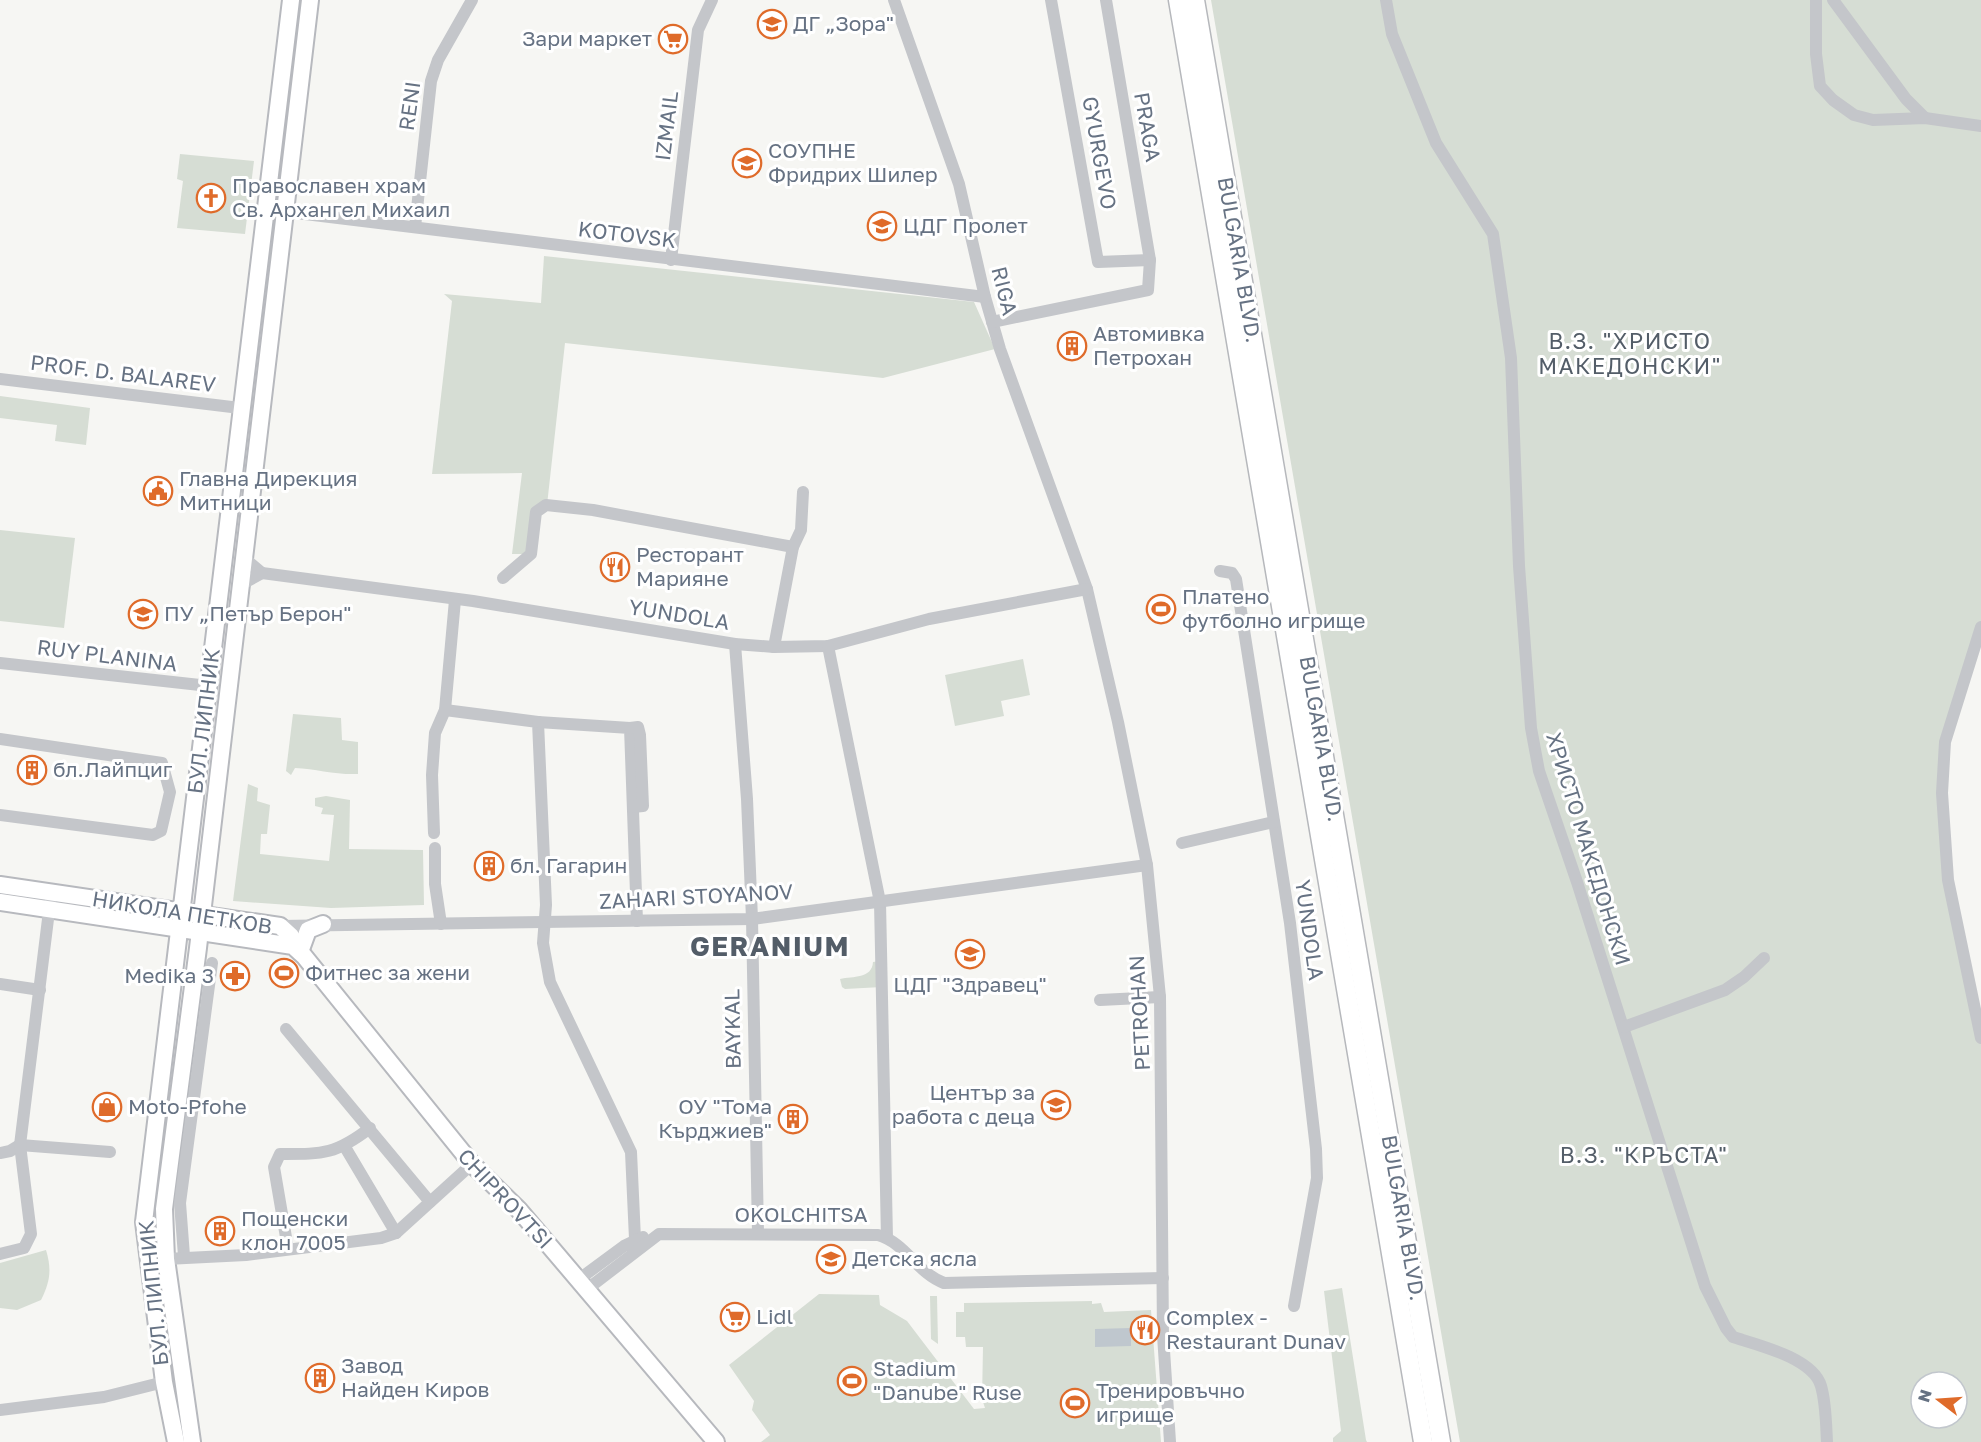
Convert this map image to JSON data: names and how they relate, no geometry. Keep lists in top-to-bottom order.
{
  "streets": {
    "highway": ["BULGARIA BLVD."],
    "main road": ["БУЛ. ЛИПНИК", "НИКОЛА ПЕТКОВ", "CHIPROVTSI"],
    "street": [
      "RENI",
      "IZMAIL",
      "PRAGA",
      "GYURGEVO",
      "KOTOVSK",
      "RIGA",
      "PROF. D. BALAREV",
      "YUNDOLA",
      "RUY PLANINA",
      "ХРИСТО МАКЕДОНСКИ",
      "ZAHARI STOYANOV",
      "PETROHAN",
      "BAYKAL",
      "OKOLCHITSA"
    ]
  },
  "crossings": [
    ["RENI", "KOTOVSK"],
    ["IZMAIL", "KOTOVSK"],
    ["PRAGA", "GYURGEVO"],
    ["KOTOVSK", "RIGA"],
    ["KOTOVSK", "БУЛ. ЛИПНИК"],
    ["RIGA", "YUNDOLA"],
    ["RIGA", "PETROHAN"],
    ["PROF. D. BALAREV", "БУЛ. ЛИПНИК"],
    ["YUNDOLA", "PETROHAN"],
    ["YUNDOLA", "BAYKAL"],
    ["RUY PLANINA", "БУЛ. ЛИПНИК"],
    ["БУЛ. ЛИПНИК", "НИКОЛА ПЕТКОВ"],
    ["ZAHARI STOYANOV", "НИКОЛА ПЕТКОВ"],
    ["ZAHARI STOYANOV", "PETROHAN"],
    ["ZAHARI STOYANOV", "BAYKAL"],
    ["НИКОЛА ПЕТКОВ", "CHIPROVTSI"],
    ["PETROHAN", "OKOLCHITSA"],
    ["BAYKAL", "OKOLCHITSA"]
  ],
  "districts": ["В.З. \"ХРИСТО МАКЕДОНСКИ\"", "GERANIUM", "В.З. \"КРЪСТА\""],
  "places": {
    "school or university": [
      "ДГ „Зора\"",
      "СОУПНЕ Фридрих Шилер",
      "ЦДГ Пролет",
      "ПУ „Петър Берон\"",
      "ЦДГ \"Здравец\"",
      "Център за работа с деца",
      "Детска ясла"
    ],
    "supermarket": ["Зари маркет", "Lidl"],
    "church": ["Православен храм Св. Архангел Михаил"],
    "building": [
      "Автомивка Петрохан",
      "бл.Лайпциг",
      "бл. Гагарин",
      "ОУ \"Тома Кърджиев\"",
      "Пощенски клон 7005",
      "Завод Найден Киров"
    ],
    "public building": ["Главна Дирекция Митници"],
    "restaurant": ["Ресторант Марияне", "Complex - Restaurant Dunav"],
    "sports": [
      "Платено футболно игрище",
      "Фитнес за жени",
      "Stadium \"Danube\" Ruse",
      "Тренировъчно игрище"
    ],
    "pharmacy": ["Medika 3"],
    "shop": ["Moto-Pfohe"]
  },
  "north": "left"
}
